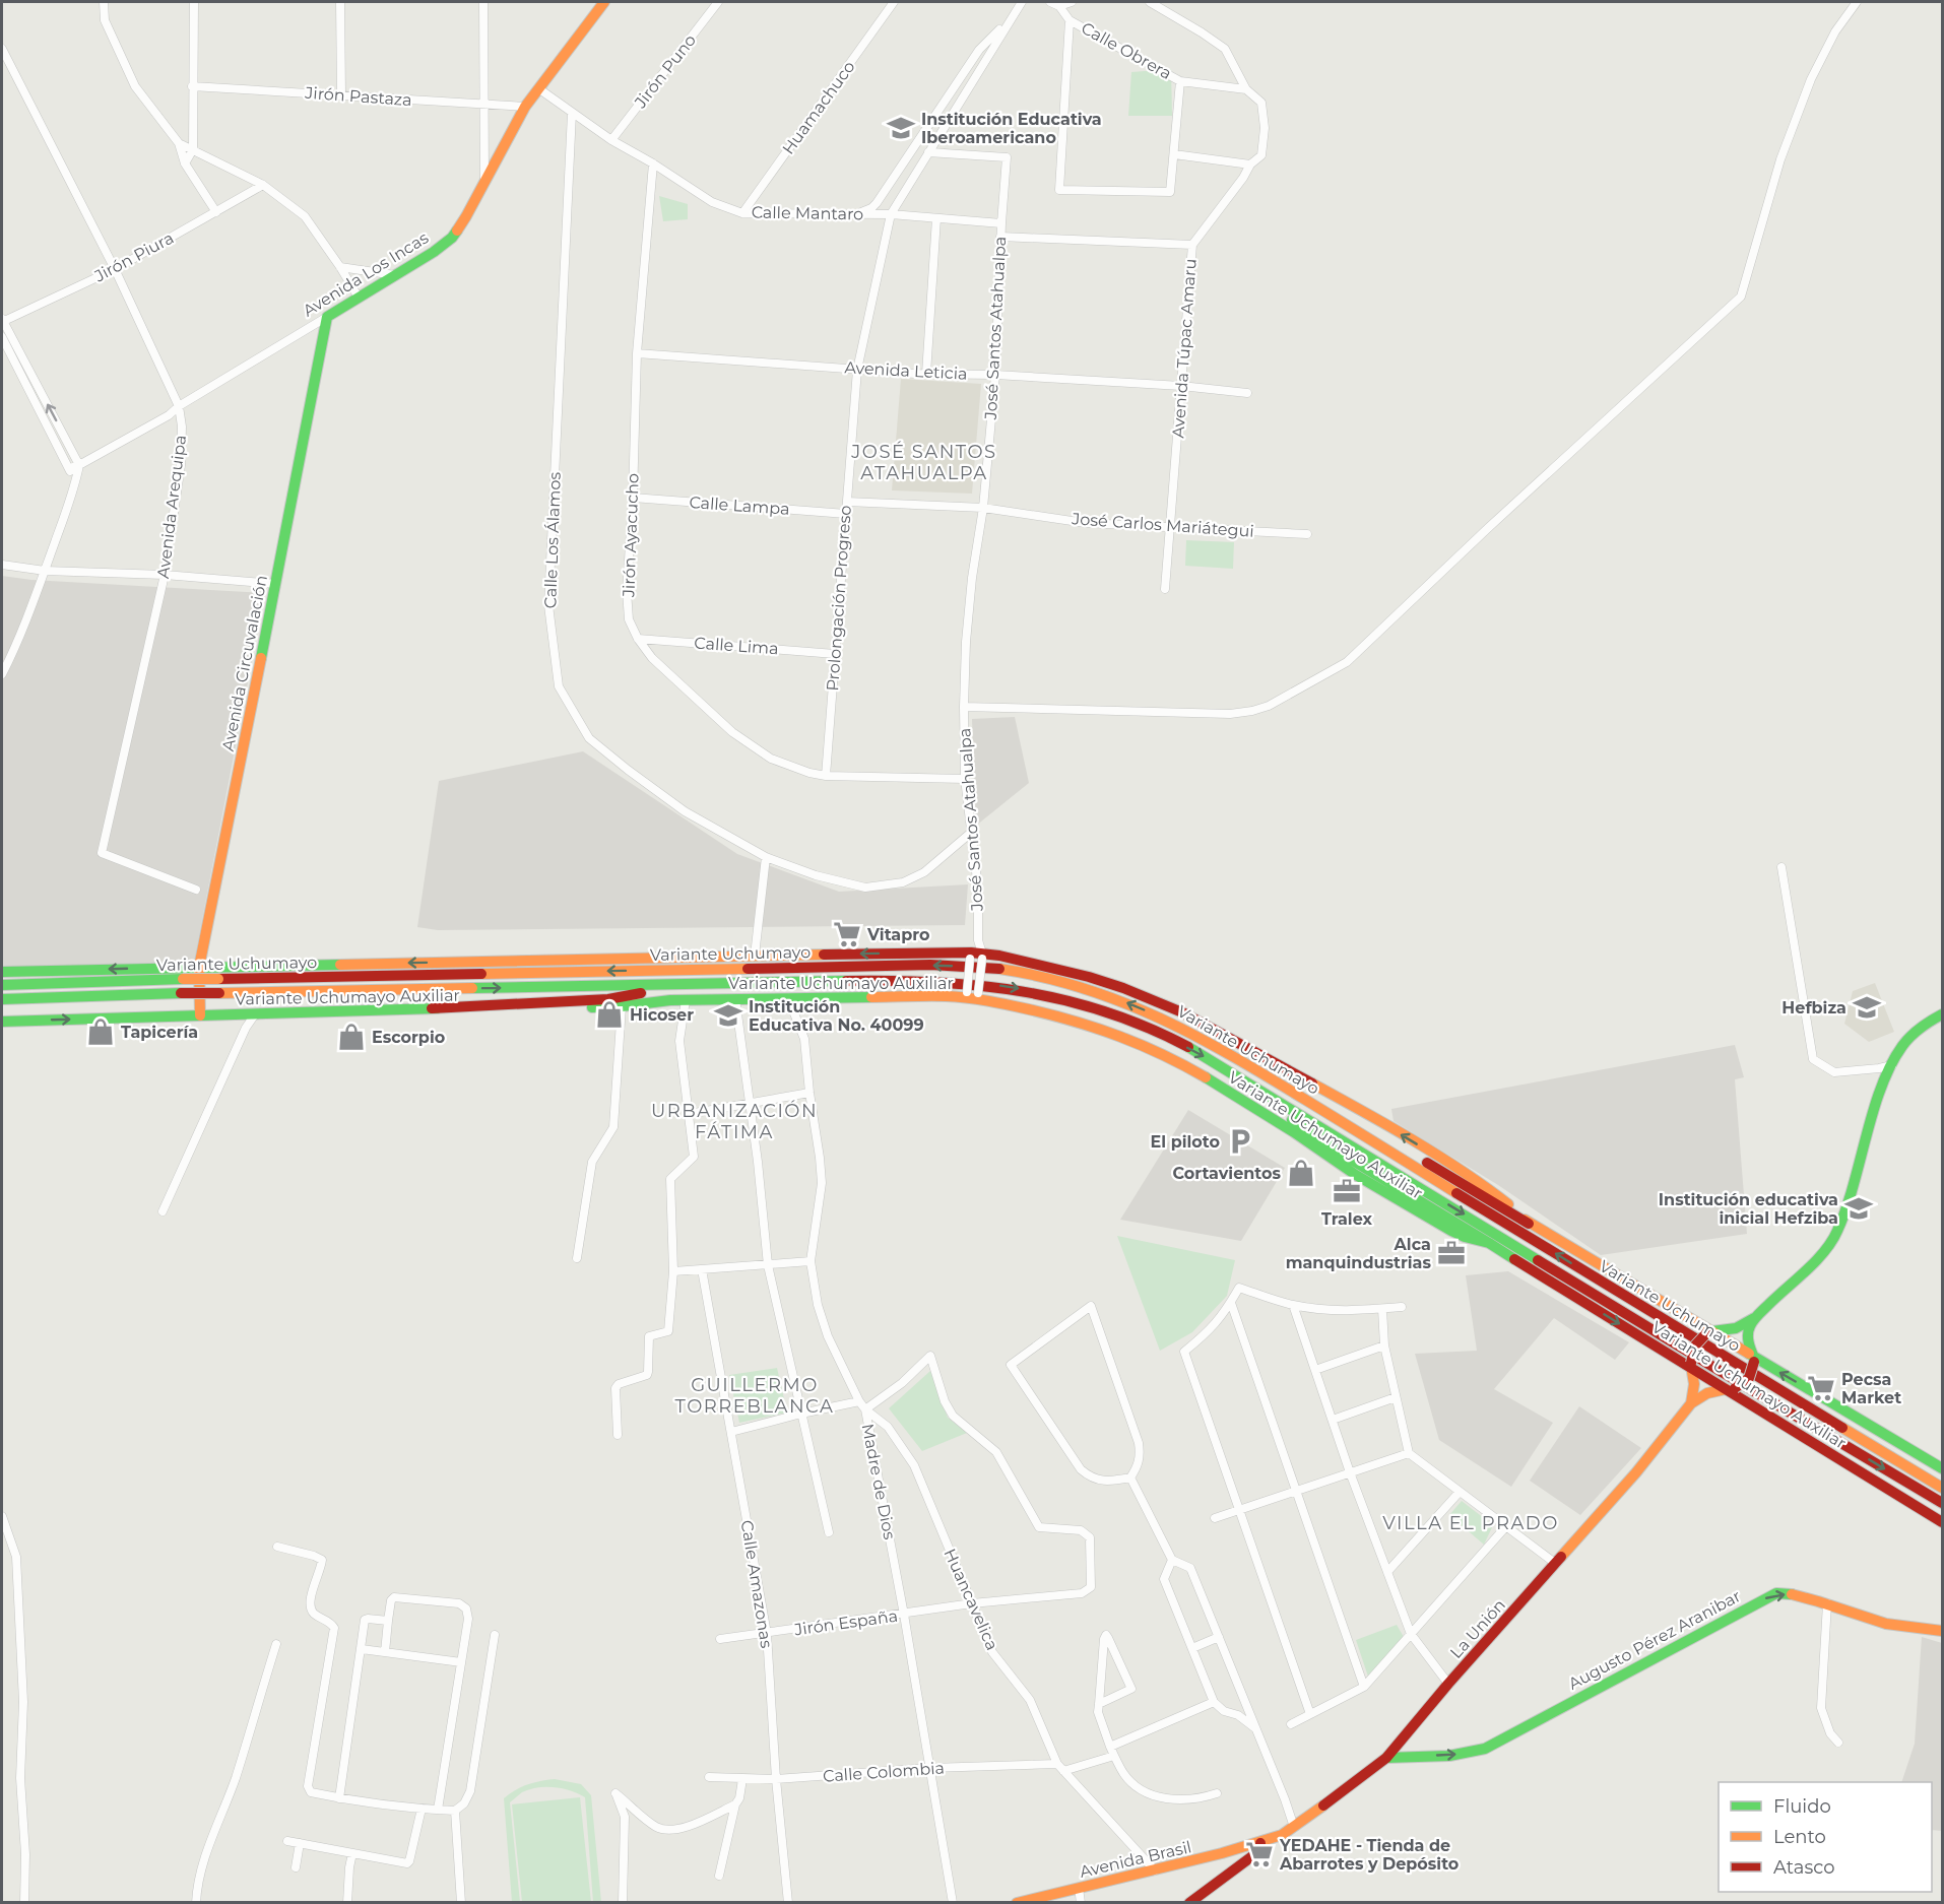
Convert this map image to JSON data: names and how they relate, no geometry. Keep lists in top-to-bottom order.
{
  "streets": {
    "main road": [
      "Avenida Los Incas",
      "Avenida Circuvalación",
      "Variante Uchumayo",
      "Variante Uchumayo Auxiliar",
      "La Unión",
      "Augusto Pérez Aranibar",
      "Avenida Brasil"
    ],
    "street": [
      "Calle Obrera",
      "Jirón Puno",
      "Jirón Pastaza",
      "Huamachuco",
      "Calle Mantaro",
      "Jirón Piura",
      "José Santos Atahualpa",
      "Avenida Túpac Amaru",
      "Avenida Leticia",
      "Calle Lampa",
      "Avenida Arequipa",
      "José Carlos Mariátegui",
      "Jirón Ayacucho",
      "Calle Los Álamos",
      "Prolongación Progreso",
      "Calle Lima",
      "Madre de Dios",
      "Calle Amazonas",
      "Huancavelica",
      "Jirón España",
      "Calle Colombia"
    ]
  },
  "crossings": [
    ["Calle Obrera", "Avenida Túpac Amaru"],
    ["Jirón Puno", "Calle Mantaro"],
    ["Jirón Pastaza", "Avenida Los Incas"],
    ["Huamachuco", "Calle Mantaro"],
    ["Calle Mantaro", "Avenida Los Incas"],
    ["Calle Mantaro", "José Santos Atahualpa"],
    ["Calle Mantaro", "Jirón Ayacucho"],
    ["Calle Mantaro", "Calle Los Álamos"],
    ["Calle Mantaro", "Prolongación Progreso"],
    ["Jirón Piura", "Avenida Arequipa"],
    ["Avenida Los Incas", "Avenida Arequipa"],
    ["Avenida Los Incas", "Avenida Circuvalación"],
    ["José Santos Atahualpa", "Avenida Leticia"],
    ["José Santos Atahualpa", "José Carlos Mariátegui"],
    ["José Santos Atahualpa", "Jirón Ayacucho"],
    ["José Santos Atahualpa", "Calle Los Álamos"],
    ["José Santos Atahualpa", "Prolongación Progreso"],
    ["José Santos Atahualpa", "Variante Uchumayo"],
    ["José Santos Atahualpa", "Variante Uchumayo Auxiliar"],
    ["Avenida Túpac Amaru", "Avenida Leticia"],
    ["Avenida Túpac Amaru", "José Carlos Mariátegui"],
    ["Avenida Leticia", "Jirón Ayacucho"],
    ["Avenida Leticia", "Prolongación Progreso"],
    ["Calle Lampa", "Jirón Ayacucho"],
    ["Calle Lampa", "Prolongación Progreso"],
    ["Jirón Ayacucho", "Prolongación Progreso"],
    ["Jirón Ayacucho", "Calle Lima"],
    ["Prolongación Progreso", "Calle Lima"],
    ["Avenida Circuvalación", "Variante Uchumayo"],
    ["Avenida Circuvalación", "Variante Uchumayo Auxiliar"],
    ["Variante Uchumayo", "Variante Uchumayo Auxiliar"],
    ["Variante Uchumayo Auxiliar", "Madre de Dios"],
    ["Variante Uchumayo Auxiliar", "La Unión"],
    ["Madre de Dios", "Huancavelica"],
    ["Madre de Dios", "Jirón España"],
    ["Madre de Dios", "Calle Colombia"],
    ["Calle Amazonas", "Jirón España"],
    ["Calle Amazonas", "Calle Colombia"],
    ["Huancavelica", "Jirón España"],
    ["Huancavelica", "Calle Colombia"],
    ["Huancavelica", "Avenida Brasil"],
    ["La Unión", "Augusto Pérez Aranibar"],
    ["La Unión", "Avenida Brasil"]
  ],
  "one_way": ["Augusto Pérez Aranibar"],
  "districts": [
    "JOSÉ SANTOS ATAHUALPA",
    "URBANIZACIÓN FÁTIMA",
    "GUILLERMO TORREBLANCA",
    "VILLA EL PRADO"
  ],
  "places": {
    "school or university": [
      "Institución Educativa Iberoamericano",
      "Hefbiza",
      "Institución Educativa No. 40099",
      "Institución educativa inicial Hefziba"
    ],
    "supermarket": ["Vitapro", "Pecsa Market", "YEDAHE - Tienda de Abarrotes y Depósito"],
    "shop": [
      "Hicoser",
      "Tapicería",
      "Escorpio",
      "Cortavientos"
    ],
    "parking": ["El piloto"],
    "office": ["Tralex", "Alca manquindustrias"]
  },
  "legend": ["Fluido", "Lento", "Atasco"]
}
